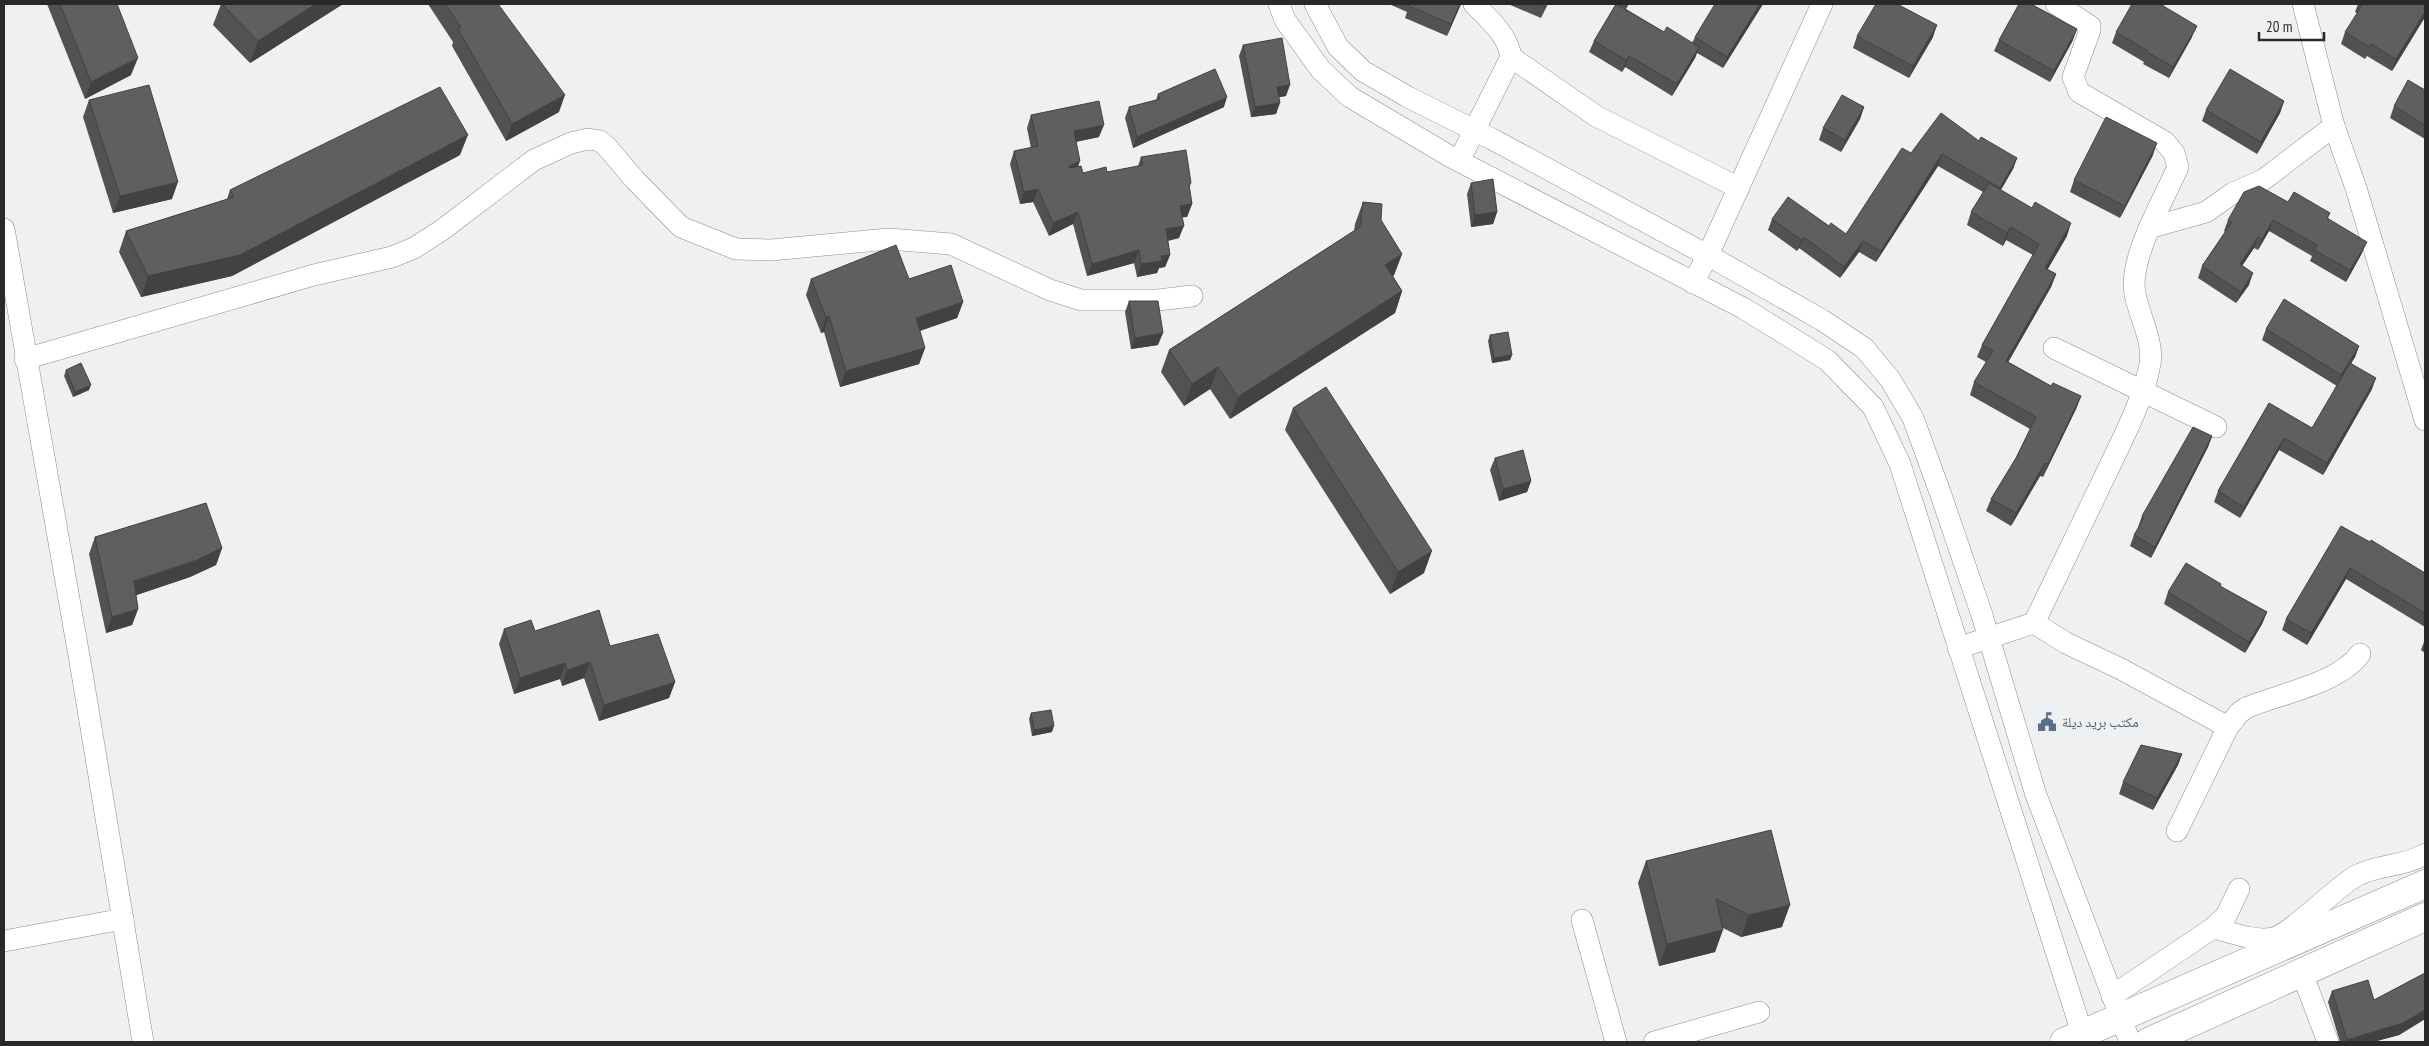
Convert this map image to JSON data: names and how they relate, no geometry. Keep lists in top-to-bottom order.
{
  "places": {
    "public building": ["مكتب بريد ديلة"]
  },
  "scale_bar": "20 m"
}
